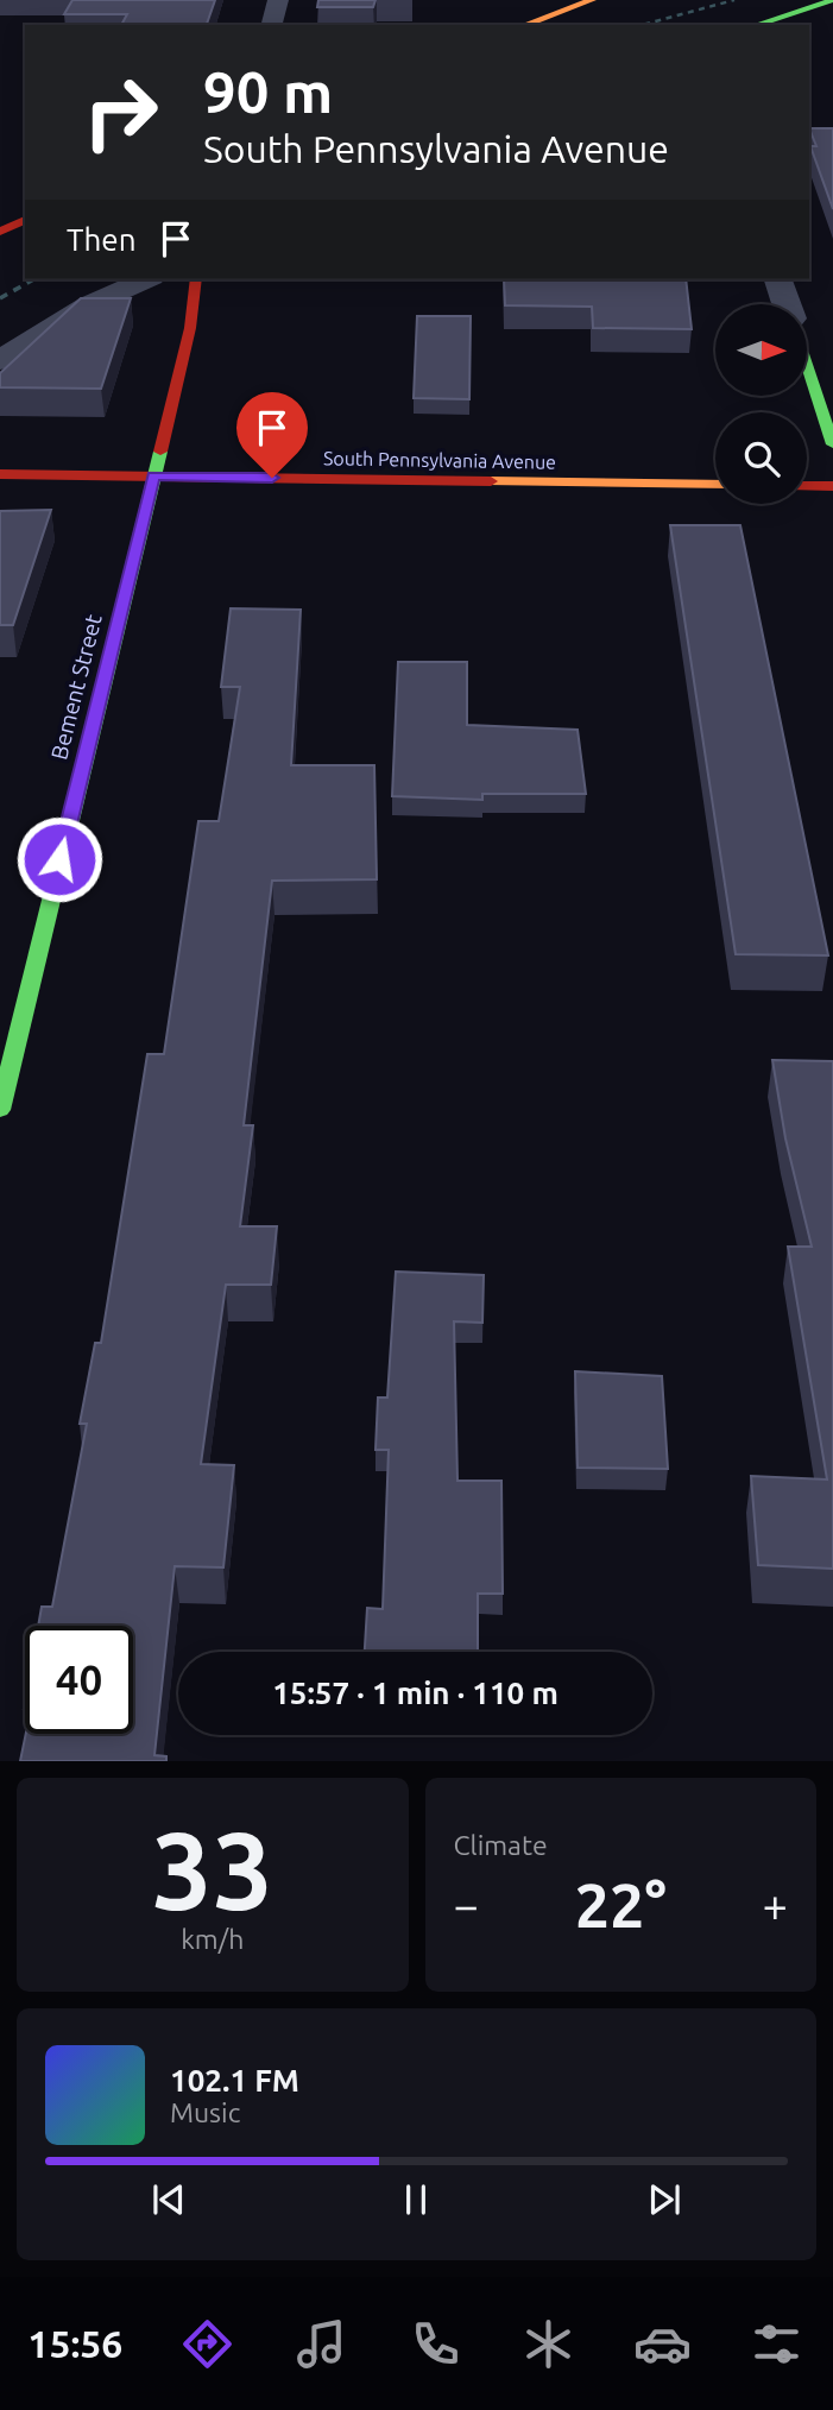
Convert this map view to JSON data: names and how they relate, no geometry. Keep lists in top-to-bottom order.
{
  "streets": {
    "street": ["South Pennsylvania Avenue", "Bement Street"]
  },
  "crossings": [
    ["South Pennsylvania Avenue", "Bement Street"]
  ],
  "north": "right",
  "page": {
    "turn": ["90 m", "South Pennsylvania Avenue"],
    "then": "Then",
    "limit": "40",
    "trip": "15:57 · 1 min · 110 m",
    "tile": [
      ["33", "km/h"],
      "Climate"
    ],
    "heat": ["−", "22°", "+"],
    "song": ["102.1 FM", "Music"],
    "tabs": "15:56"
  }
}
